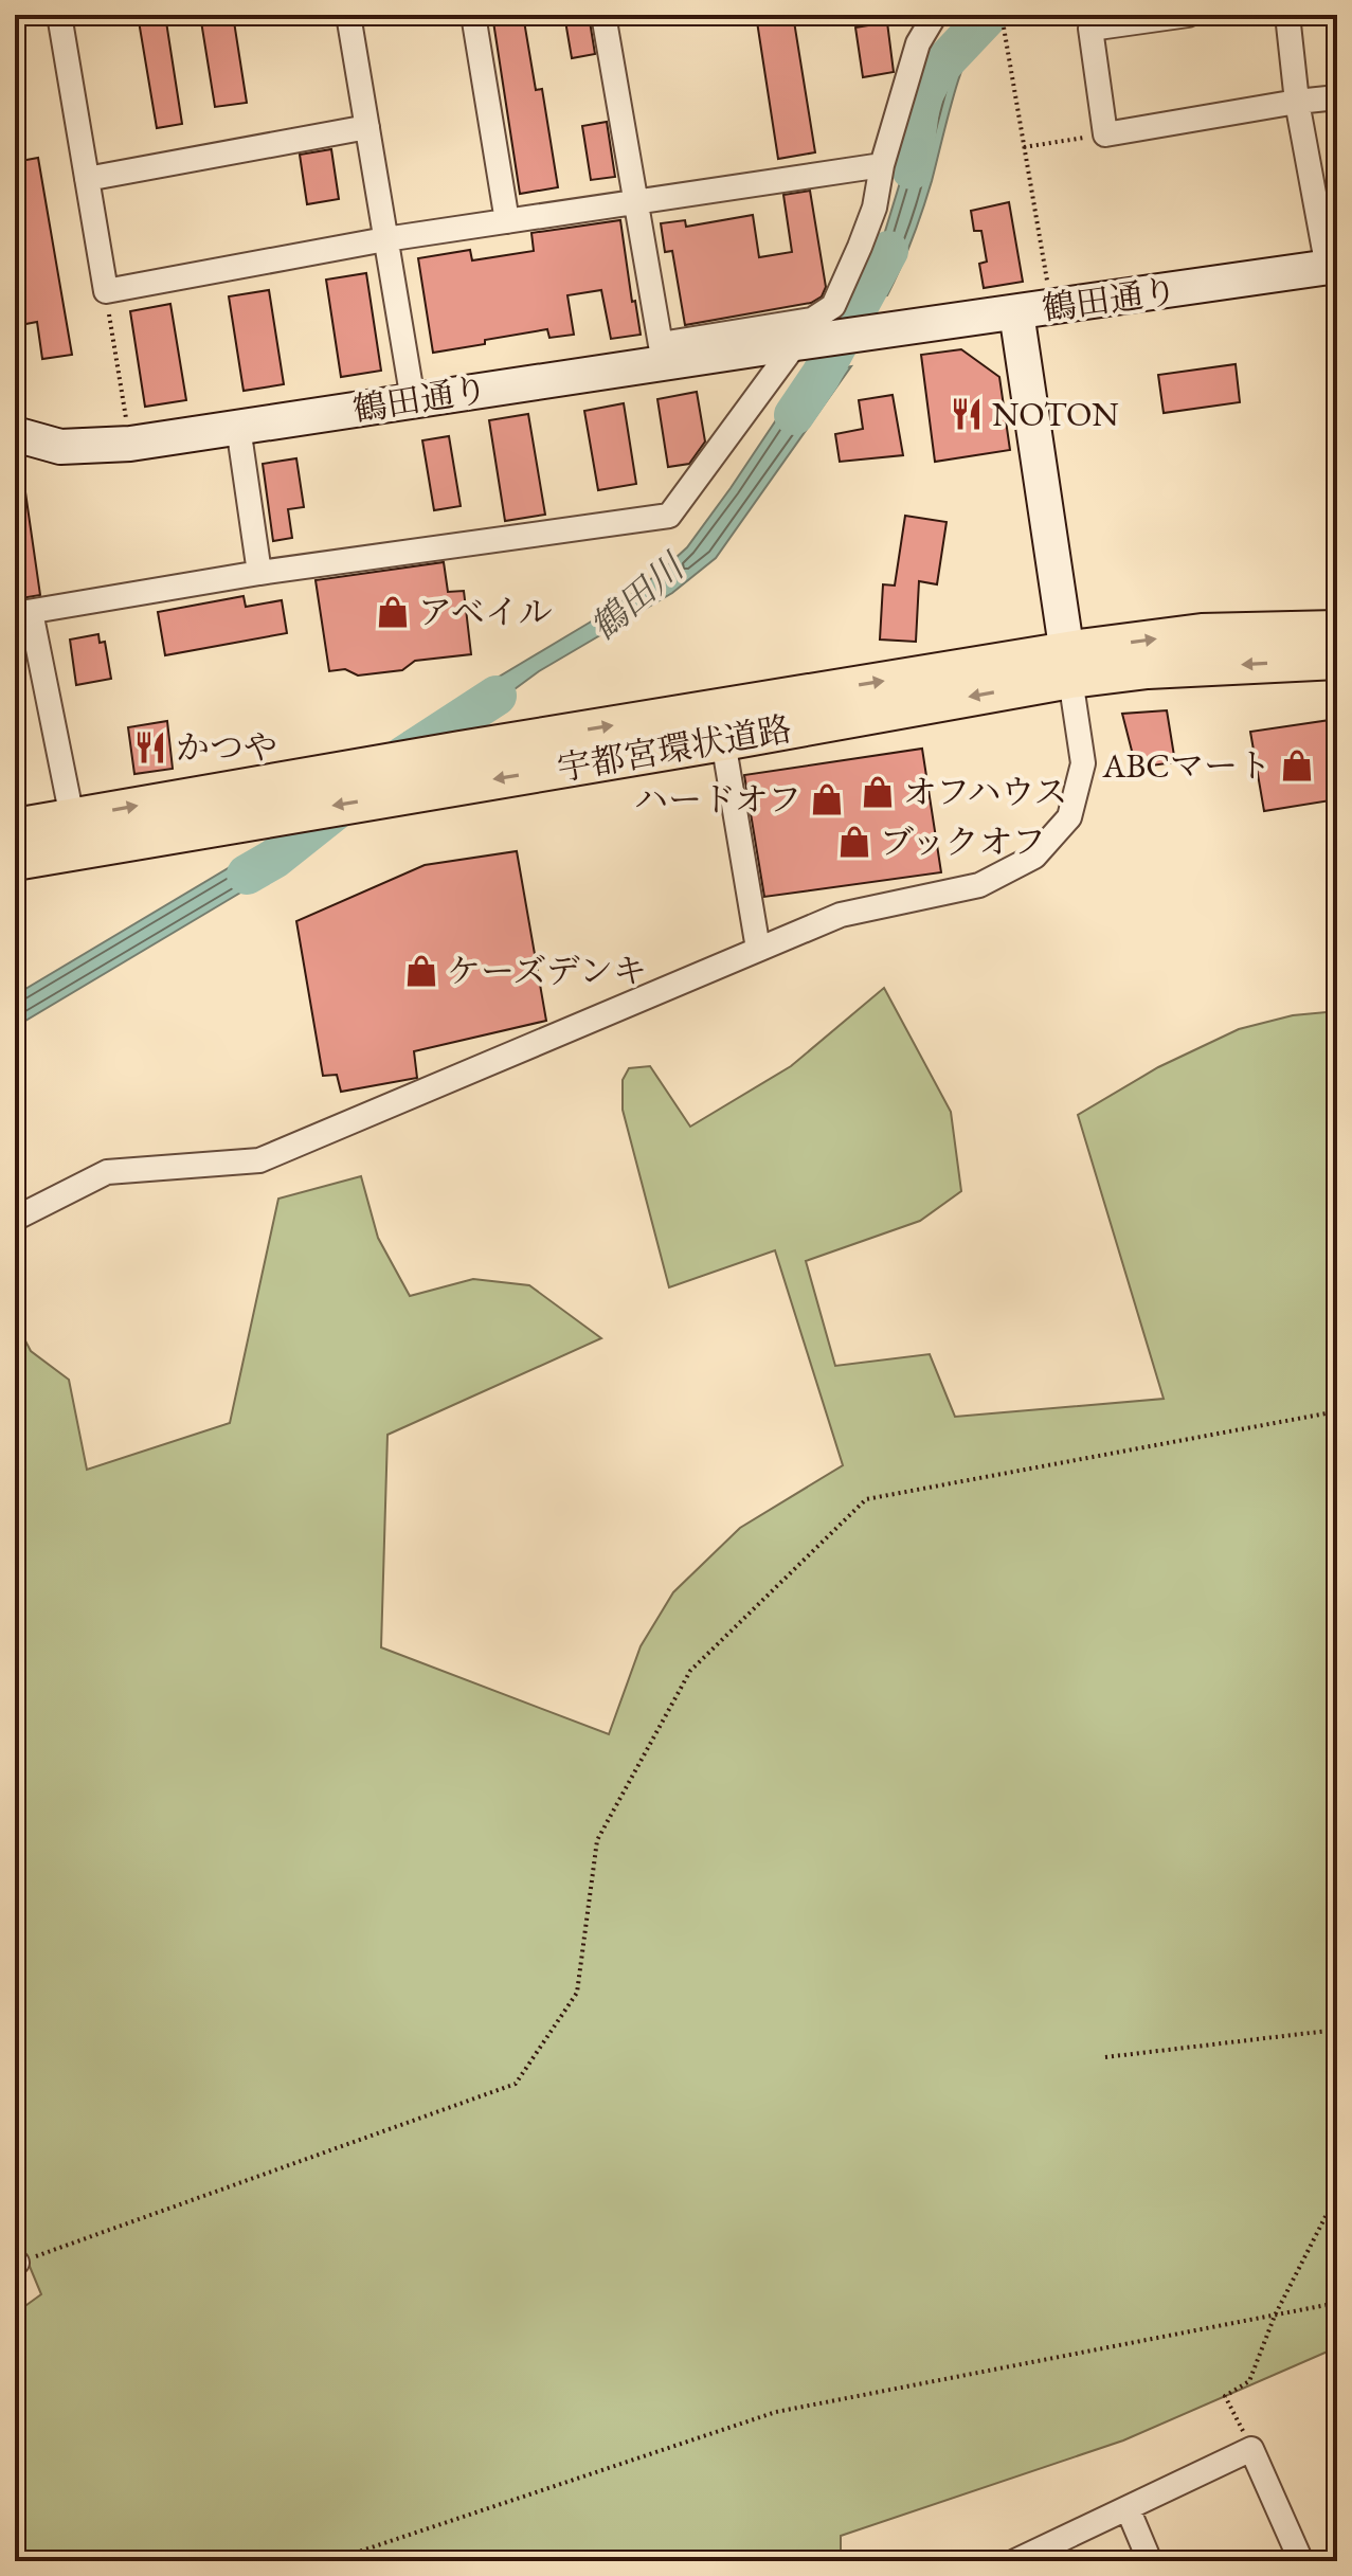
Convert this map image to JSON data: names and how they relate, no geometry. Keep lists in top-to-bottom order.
{
  "streets": {
    "main road": ["宇都宮環状道路"],
    "street": ["鶴田通り"]
  },
  "water": ["鶴田川"],
  "places": {
    "restaurant": ["NOTON", "かつや"],
    "shop": [
      "アベイル",
      "ABCマート",
      "オフハウス",
      "ハードオフ",
      "ブックオフ",
      "ケーズデンキ"
    ]
  }
}
